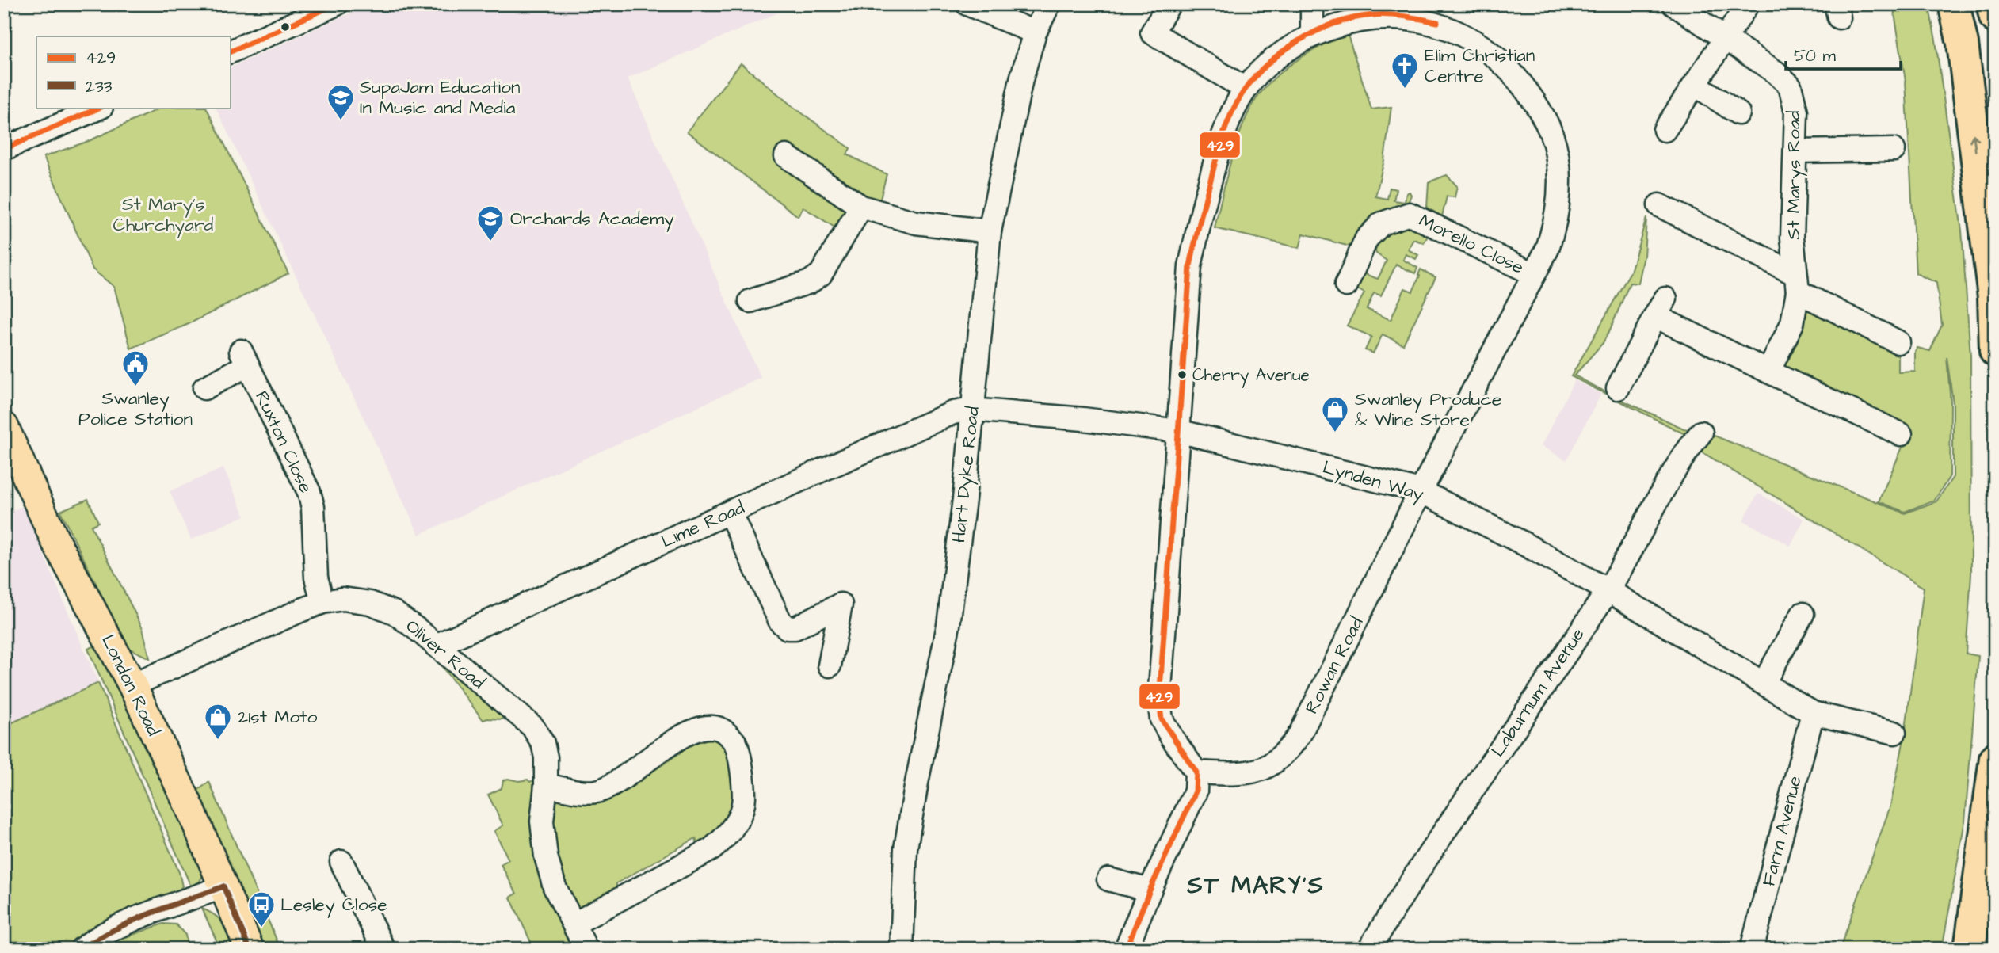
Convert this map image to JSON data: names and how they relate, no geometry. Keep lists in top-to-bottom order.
{
  "streets": {
    "main road": ["London Road"],
    "street": [
      "St Marys Road",
      "Morello Close",
      "Ruxton Close",
      "Hart Dyke Road",
      "Lynden Way",
      "Lime Road",
      "Oliver Road",
      "Rowan Road",
      "Laburnum Avenue",
      "Farm Avenue"
    ]
  },
  "crossings": [
    ["Ruxton Close", "Oliver Road"],
    ["Hart Dyke Road", "Lynden Way"],
    ["Hart Dyke Road", "Lime Road"],
    ["Lynden Way", "Lime Road"],
    ["Lynden Way", "Rowan Road"],
    ["Lynden Way", "Laburnum Avenue"],
    ["Lynden Way", "Farm Avenue"],
    ["Lime Road", "Oliver Road"],
    ["Oliver Road", "London Road"]
  ],
  "districts": ["ST MARY'S"],
  "parks": ["St Mary's Churchyard"],
  "places": {
    "church": ["Elim Christian Centre"],
    "school or university": ["SupaJam Education In Music and Media", "Orchards Academy"],
    "other": ["Cherry Avenue"],
    "public building": ["Swanley Police Station"],
    "shop": ["Swanley Produce & Wine Store", "21st Moto"],
    "bus stop": ["Lesley Close"]
  },
  "lines": ["transit line 429", "transit line 233"],
  "legend": ["429", "233"],
  "scale_bar": "50 m"
}
